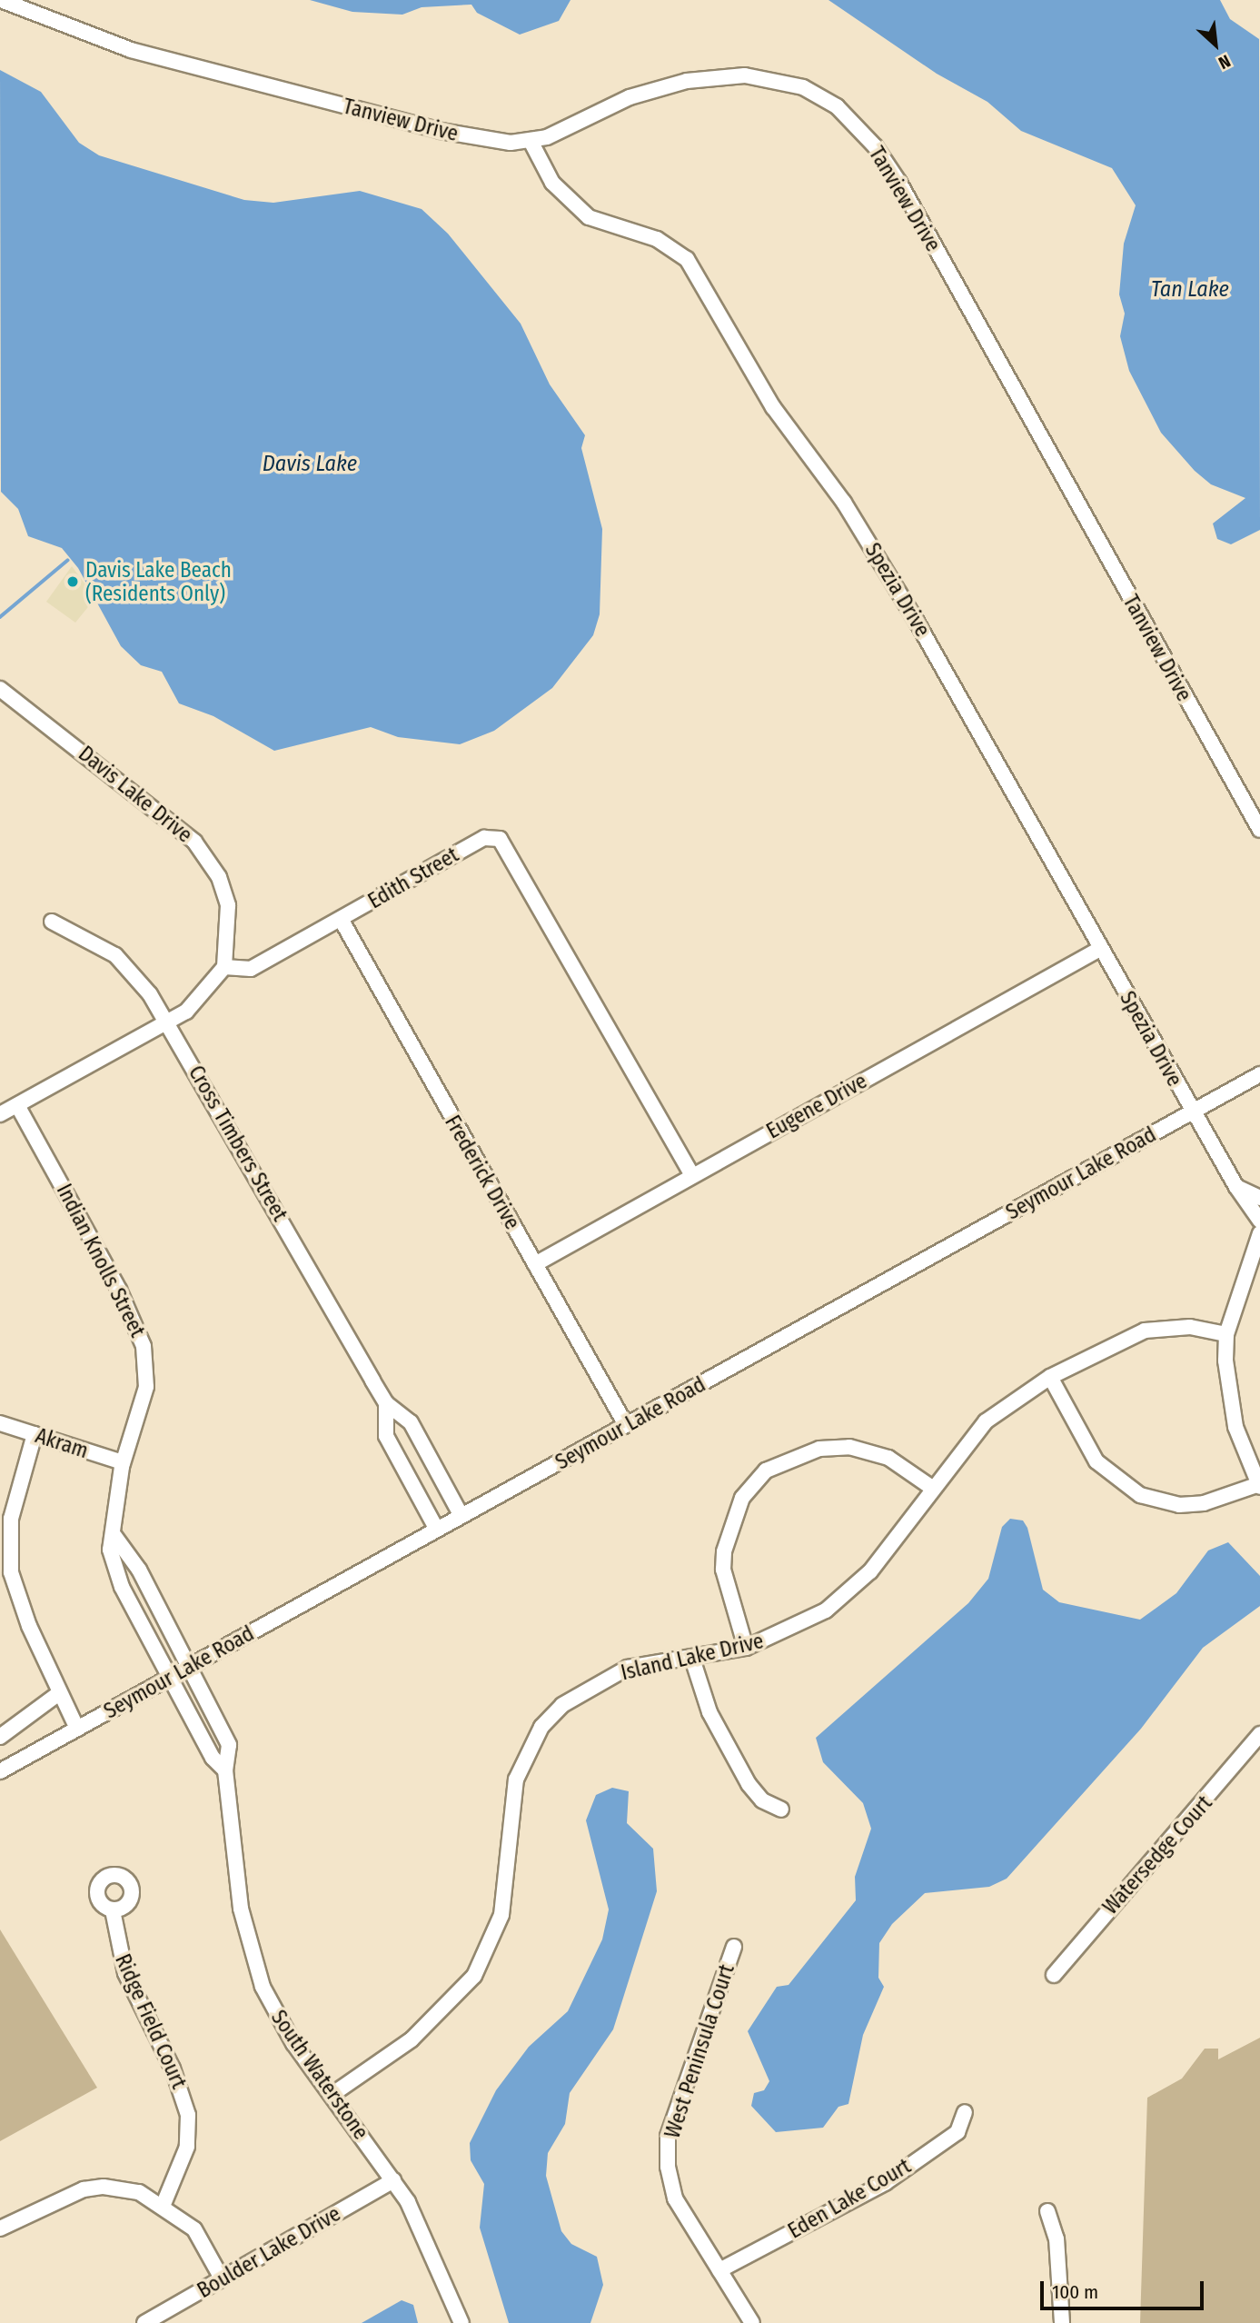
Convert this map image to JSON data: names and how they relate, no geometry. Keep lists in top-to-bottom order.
{
  "streets": {
    "street": [
      "Tanview Drive",
      "Spezia Drive",
      "Davis Lake Drive",
      "Edith Street",
      "Eugene Drive",
      "Cross Timbers Street",
      "Frederick Drive",
      "Seymour Lake Road",
      "Indian Knolls Street",
      "Akram",
      "Island Lake Drive",
      "Watersedge Court",
      "Ridge Field Court",
      "West Peninsula Court",
      "South Waterstone",
      "Eden Lake Court",
      "Boulder Lake Drive"
    ]
  },
  "crossings": [
    ["Tanview Drive", "Spezia Drive"],
    ["Spezia Drive", "Eugene Drive"],
    ["Spezia Drive", "Seymour Lake Road"],
    ["Davis Lake Drive", "Edith Street"],
    ["Edith Street", "Eugene Drive"],
    ["Edith Street", "Frederick Drive"],
    ["Eugene Drive", "Frederick Drive"],
    ["Cross Timbers Street", "Seymour Lake Road"],
    ["Frederick Drive", "Seymour Lake Road"],
    ["Seymour Lake Road", "Indian Knolls Street"],
    ["Seymour Lake Road", "South Waterstone"],
    ["Indian Knolls Street", "Akram"],
    ["Indian Knolls Street", "South Waterstone"],
    ["Island Lake Drive", "South Waterstone"],
    ["West Peninsula Court", "Eden Lake Court"],
    ["South Waterstone", "Boulder Lake Drive"]
  ],
  "water": ["Tan Lake", "Davis Lake"],
  "places": ["Davis Lake Beach (Residents Only)"],
  "scale_bar": "100 m",
  "north": "bottom right"
}
